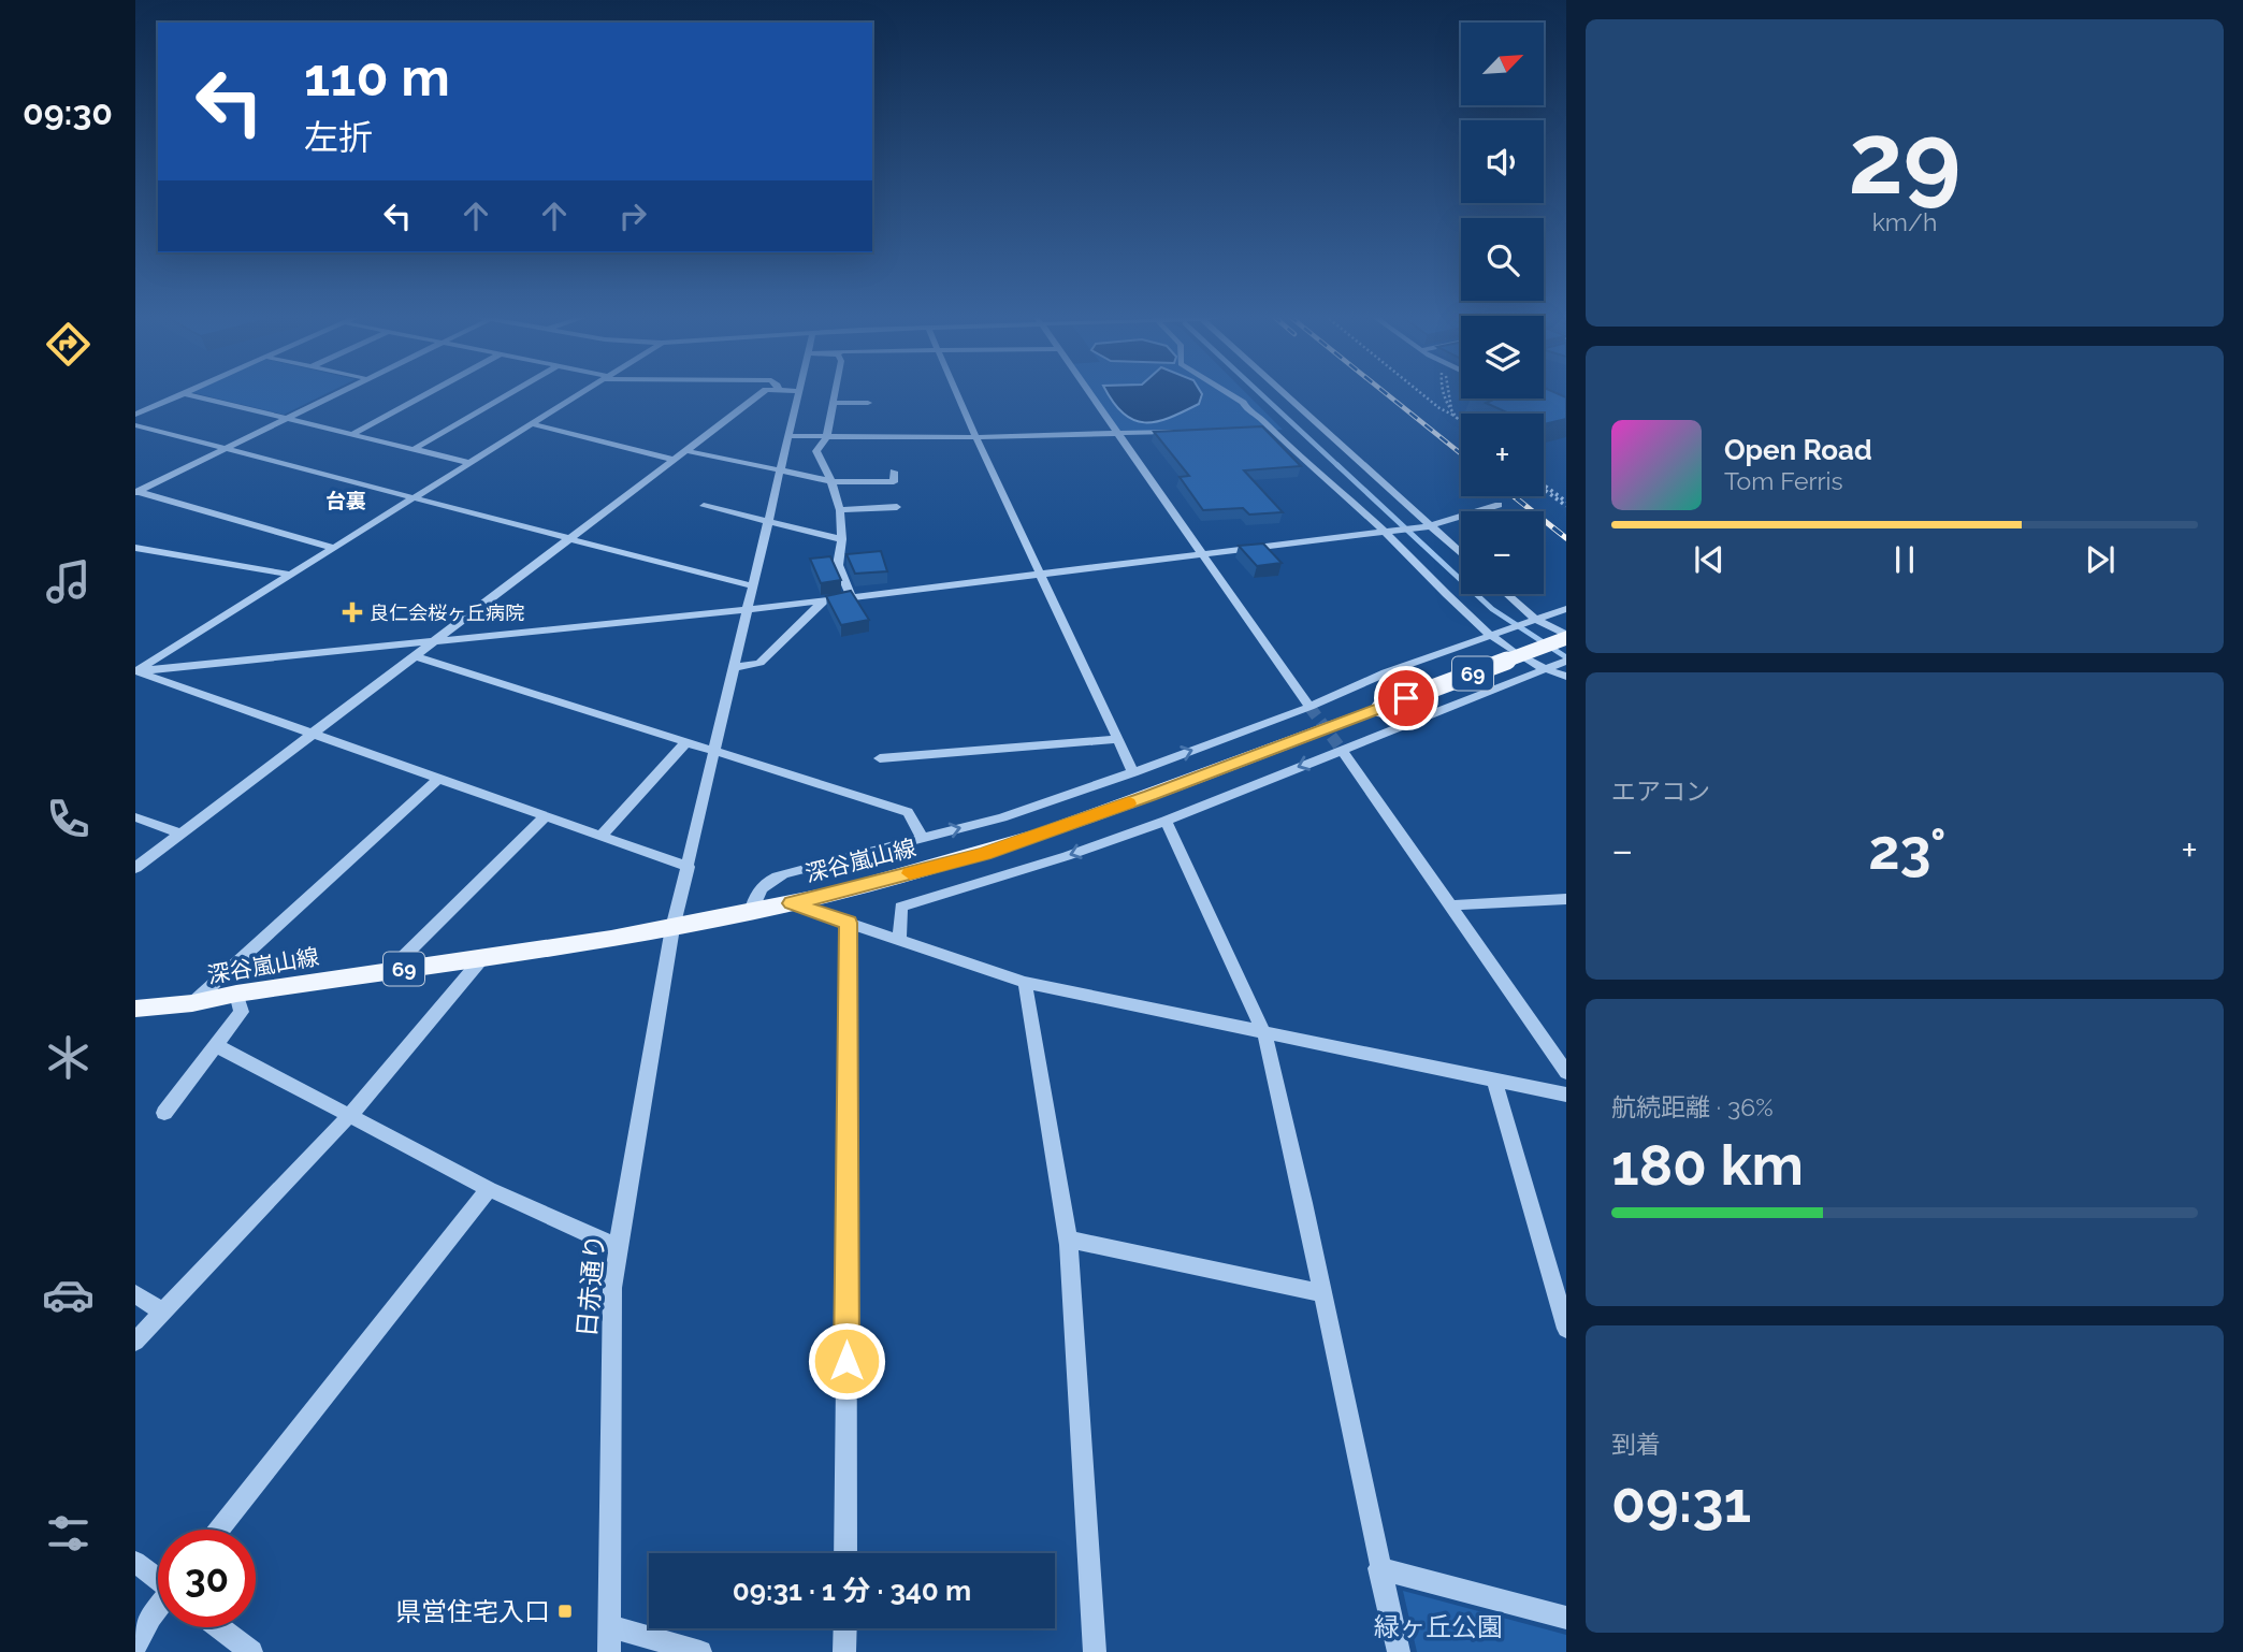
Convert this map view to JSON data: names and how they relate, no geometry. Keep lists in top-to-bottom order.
{
  "streets": {
    "main road": ["69", "深谷嵐山線"],
    "street": ["日赤通り"]
  },
  "crossings": [
    ["深谷嵐山線", "日赤通り"]
  ],
  "districts": ["台裏"],
  "parks": ["緑ヶ丘公園"],
  "places": {
    "health": ["良仁会桜ヶ丘病院"],
    "transit": ["県営住宅入口"]
  },
  "north": "top right",
  "page": {
    "tabs": "09:30",
    "tile": [
      ["29", "km/h"],
      "エアコン",
      ["航続距離 · 36%", "180 km"],
      ["到着", "09:31"]
    ],
    "map_buttons": ["+", "−"],
    "turn": ["110 m", "左折"],
    "song": ["Open Road", "Tom Ferris"],
    "heat": ["−", "23°", "+"],
    "limit": "30",
    "trip": "09:31 · 1 分 · 340 m"
  }
}
